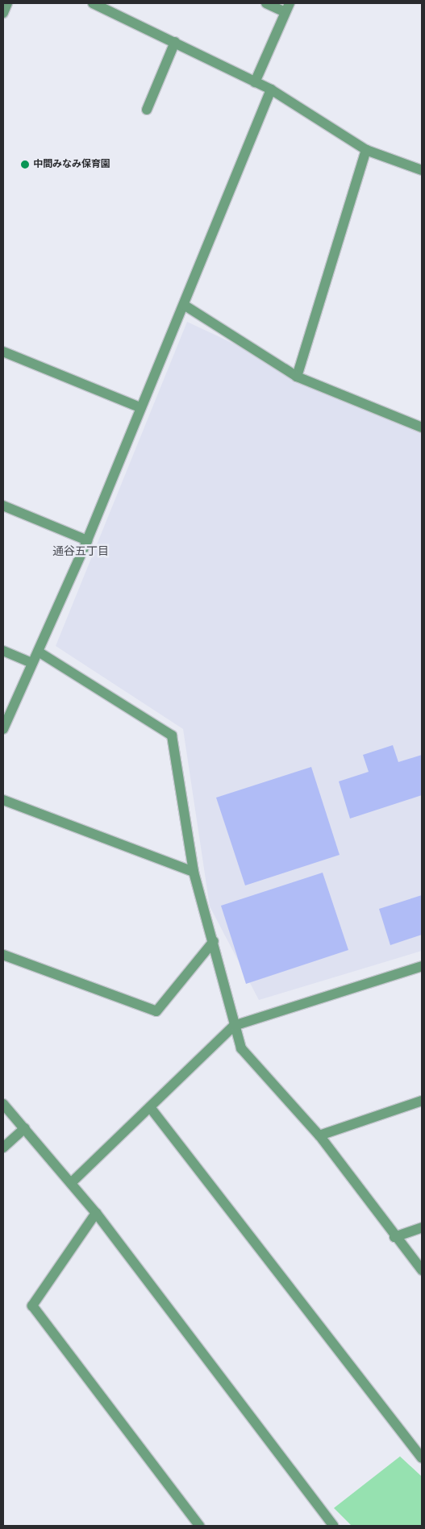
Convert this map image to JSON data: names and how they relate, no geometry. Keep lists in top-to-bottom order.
{
  "districts": ["通谷五丁目"],
  "places": ["中間みなみ保育園"]
}
